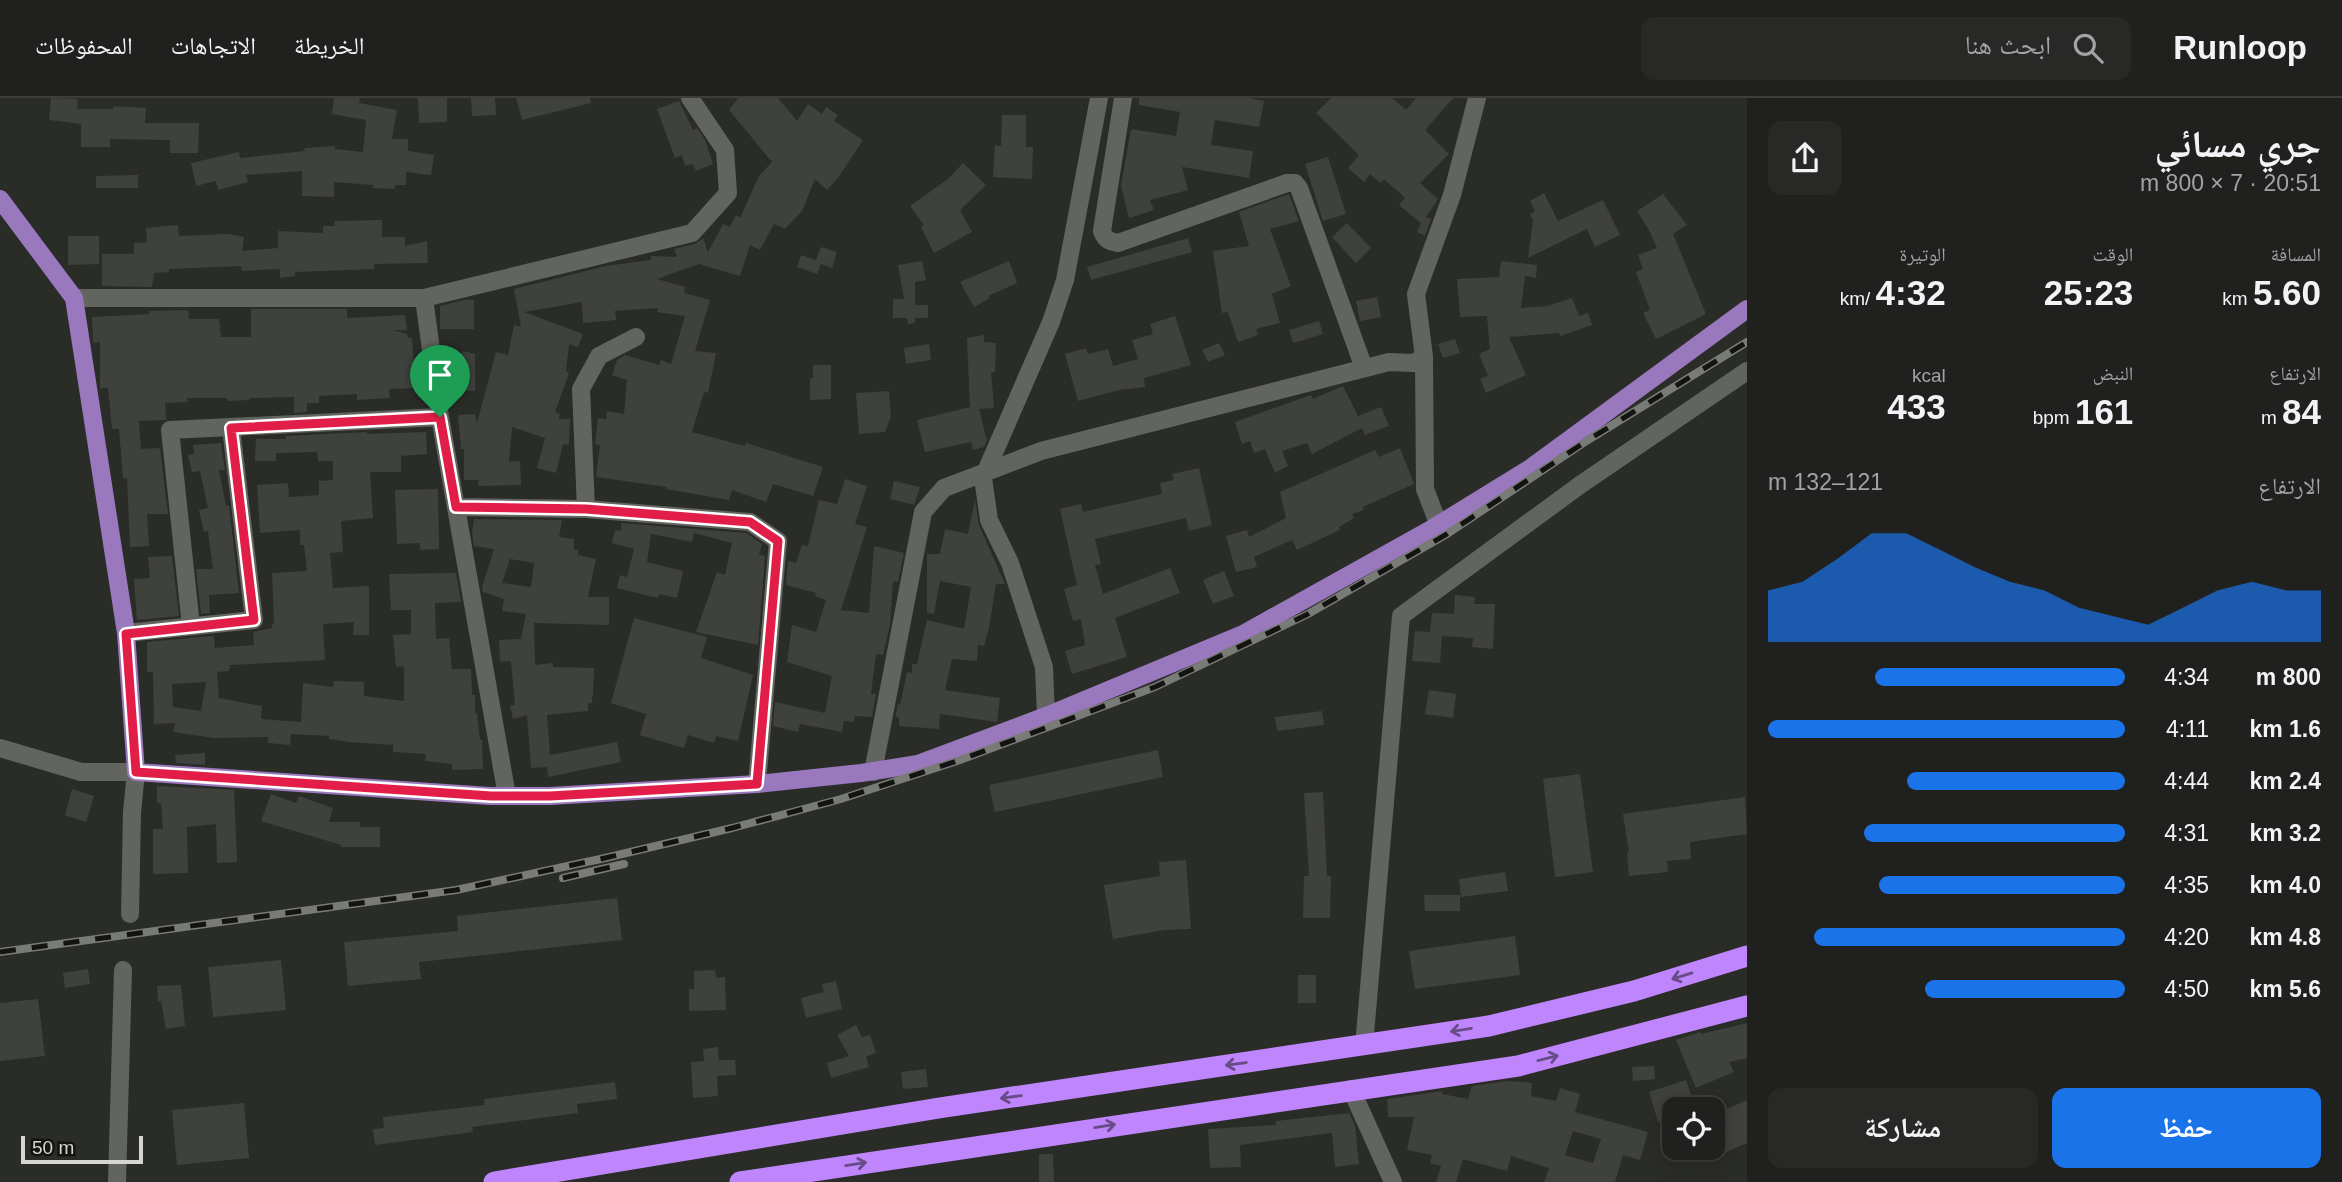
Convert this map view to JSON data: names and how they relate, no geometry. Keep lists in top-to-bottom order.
{
  "scale_bar": "50 m",
  "page": {
    "header": "Runloop",
    "search": "ابحث هنا",
    "nav": ["الخريطة", "الاتجاهات", "المحفوظات"],
    "heading": ["جري مسائي", "20:51 · 7 × 800 m"],
    "stats": [
      ["المسافة", "5.60 km"],
      ["الوقت", "25:23"],
      ["الوتيرة", "4:32 /km"],
      ["الارتفاع", "84 m"],
      ["النبض", "161 bpm"],
      ["kcal", "433"]
    ],
    "chart": ["الارتفاع", "121–132 m"],
    "list": [
      {
        "name": "800 m",
        "note": "4:34"
      },
      {
        "name": "1.6 km",
        "note": "4:11"
      },
      {
        "name": "2.4 km",
        "note": "4:44"
      },
      {
        "name": "3.2 km",
        "note": "4:31"
      },
      {
        "name": "4.0 km",
        "note": "4:35"
      },
      {
        "name": "4.8 km",
        "note": "4:20"
      },
      {
        "name": "5.6 km",
        "note": "4:50"
      }
    ],
    "buttons": ["حفظ", "مشاركة"],
    "scale": "50 m"
  }
}
